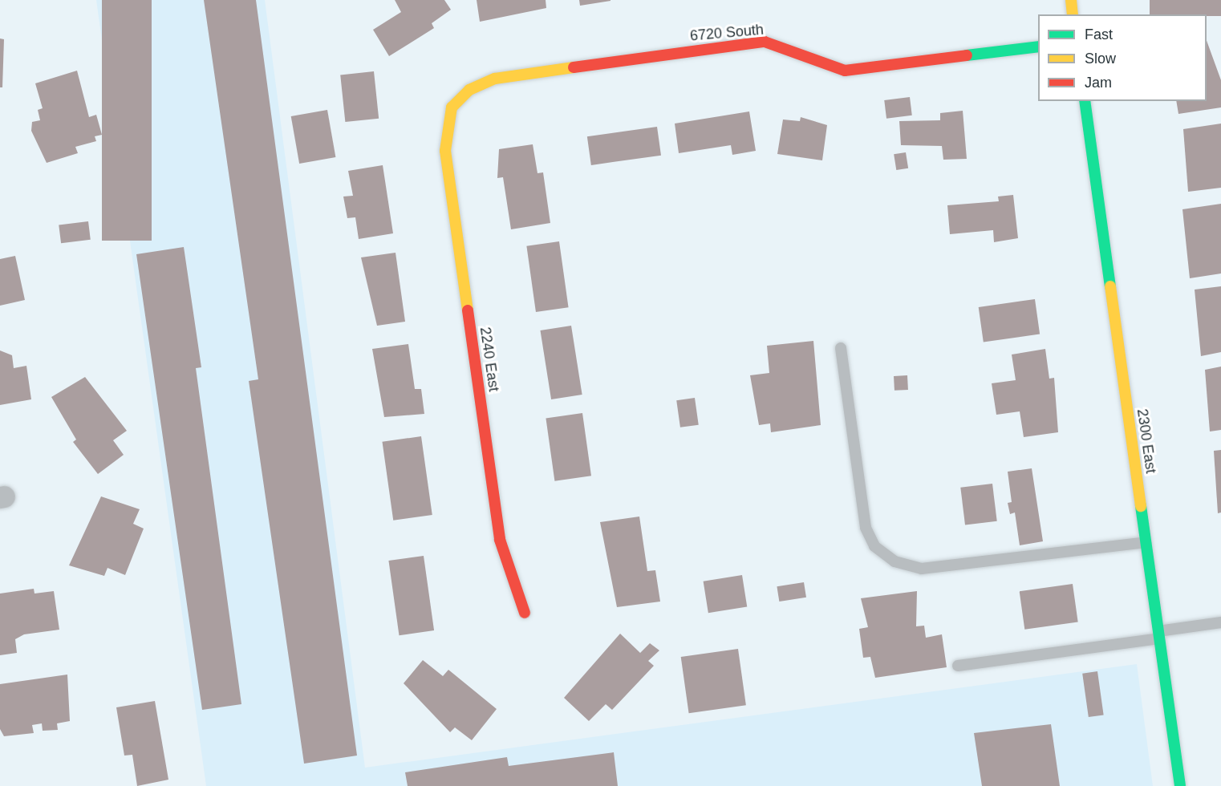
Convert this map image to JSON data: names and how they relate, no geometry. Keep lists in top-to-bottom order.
{
  "streets": {
    "street": ["6720 South", "2240 East", "2300 East"]
  },
  "crossings": [
    ["6720 South", "2240 East"]
  ],
  "legend": ["Fast", "Slow", "Jam"]
}
